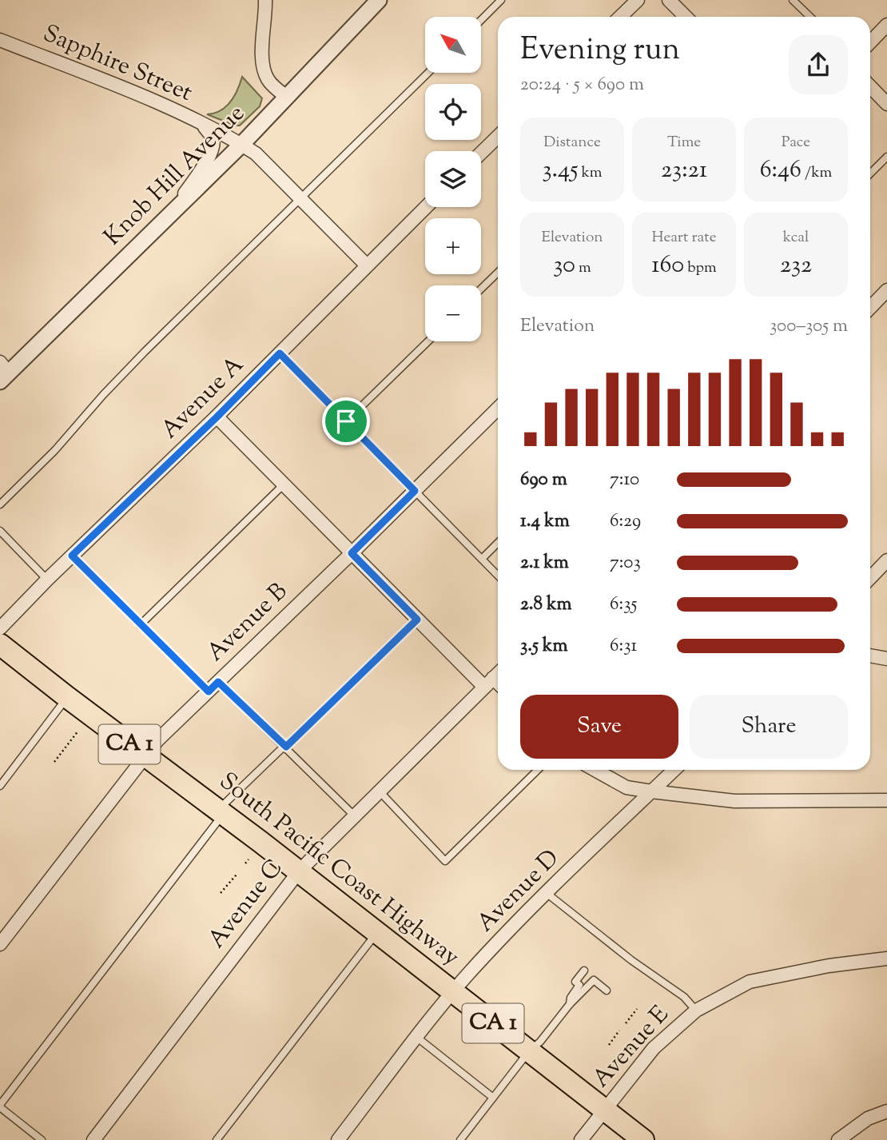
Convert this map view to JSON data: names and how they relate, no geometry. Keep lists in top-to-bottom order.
{
  "streets": {
    "highway": ["CA 1", "South Pacific Coast Highway"],
    "street": [
      "Sapphire Street",
      "Knob Hill Avenue",
      "Avenue A",
      "Avenue B",
      "Avenue D",
      "Avenue C",
      "Avenue E"
    ]
  },
  "crossings": [
    ["Sapphire Street", "Knob Hill Avenue"],
    ["Sapphire Street", "Avenue A"],
    ["Avenue B", "South Pacific Coast Highway"],
    ["South Pacific Coast Highway", "Avenue D"],
    ["South Pacific Coast Highway", "Avenue C"],
    ["South Pacific Coast Highway", "Avenue E"]
  ],
  "north": "top left",
  "page": {
    "map_buttons": ["+", "−"],
    "heading": ["Evening run", "20:24 · 5 × 690 m"],
    "stats": [
      ["Distance", "3.45 km"],
      ["Time", "23:21"],
      ["Pace", "6:46 /km"],
      ["Elevation", "30 m"],
      ["Heart rate", "160 bpm"],
      ["kcal", "232"]
    ],
    "chart": ["Elevation", "300–305 m"],
    "list": [
      {
        "name": "690 m",
        "note": "7:10"
      },
      {
        "name": "1.4 km",
        "note": "6:29"
      },
      {
        "name": "2.1 km",
        "note": "7:03"
      },
      {
        "name": "2.8 km",
        "note": "6:35"
      },
      {
        "name": "3.5 km",
        "note": "6:31"
      }
    ],
    "buttons": ["Save", "Share"]
  }
}
